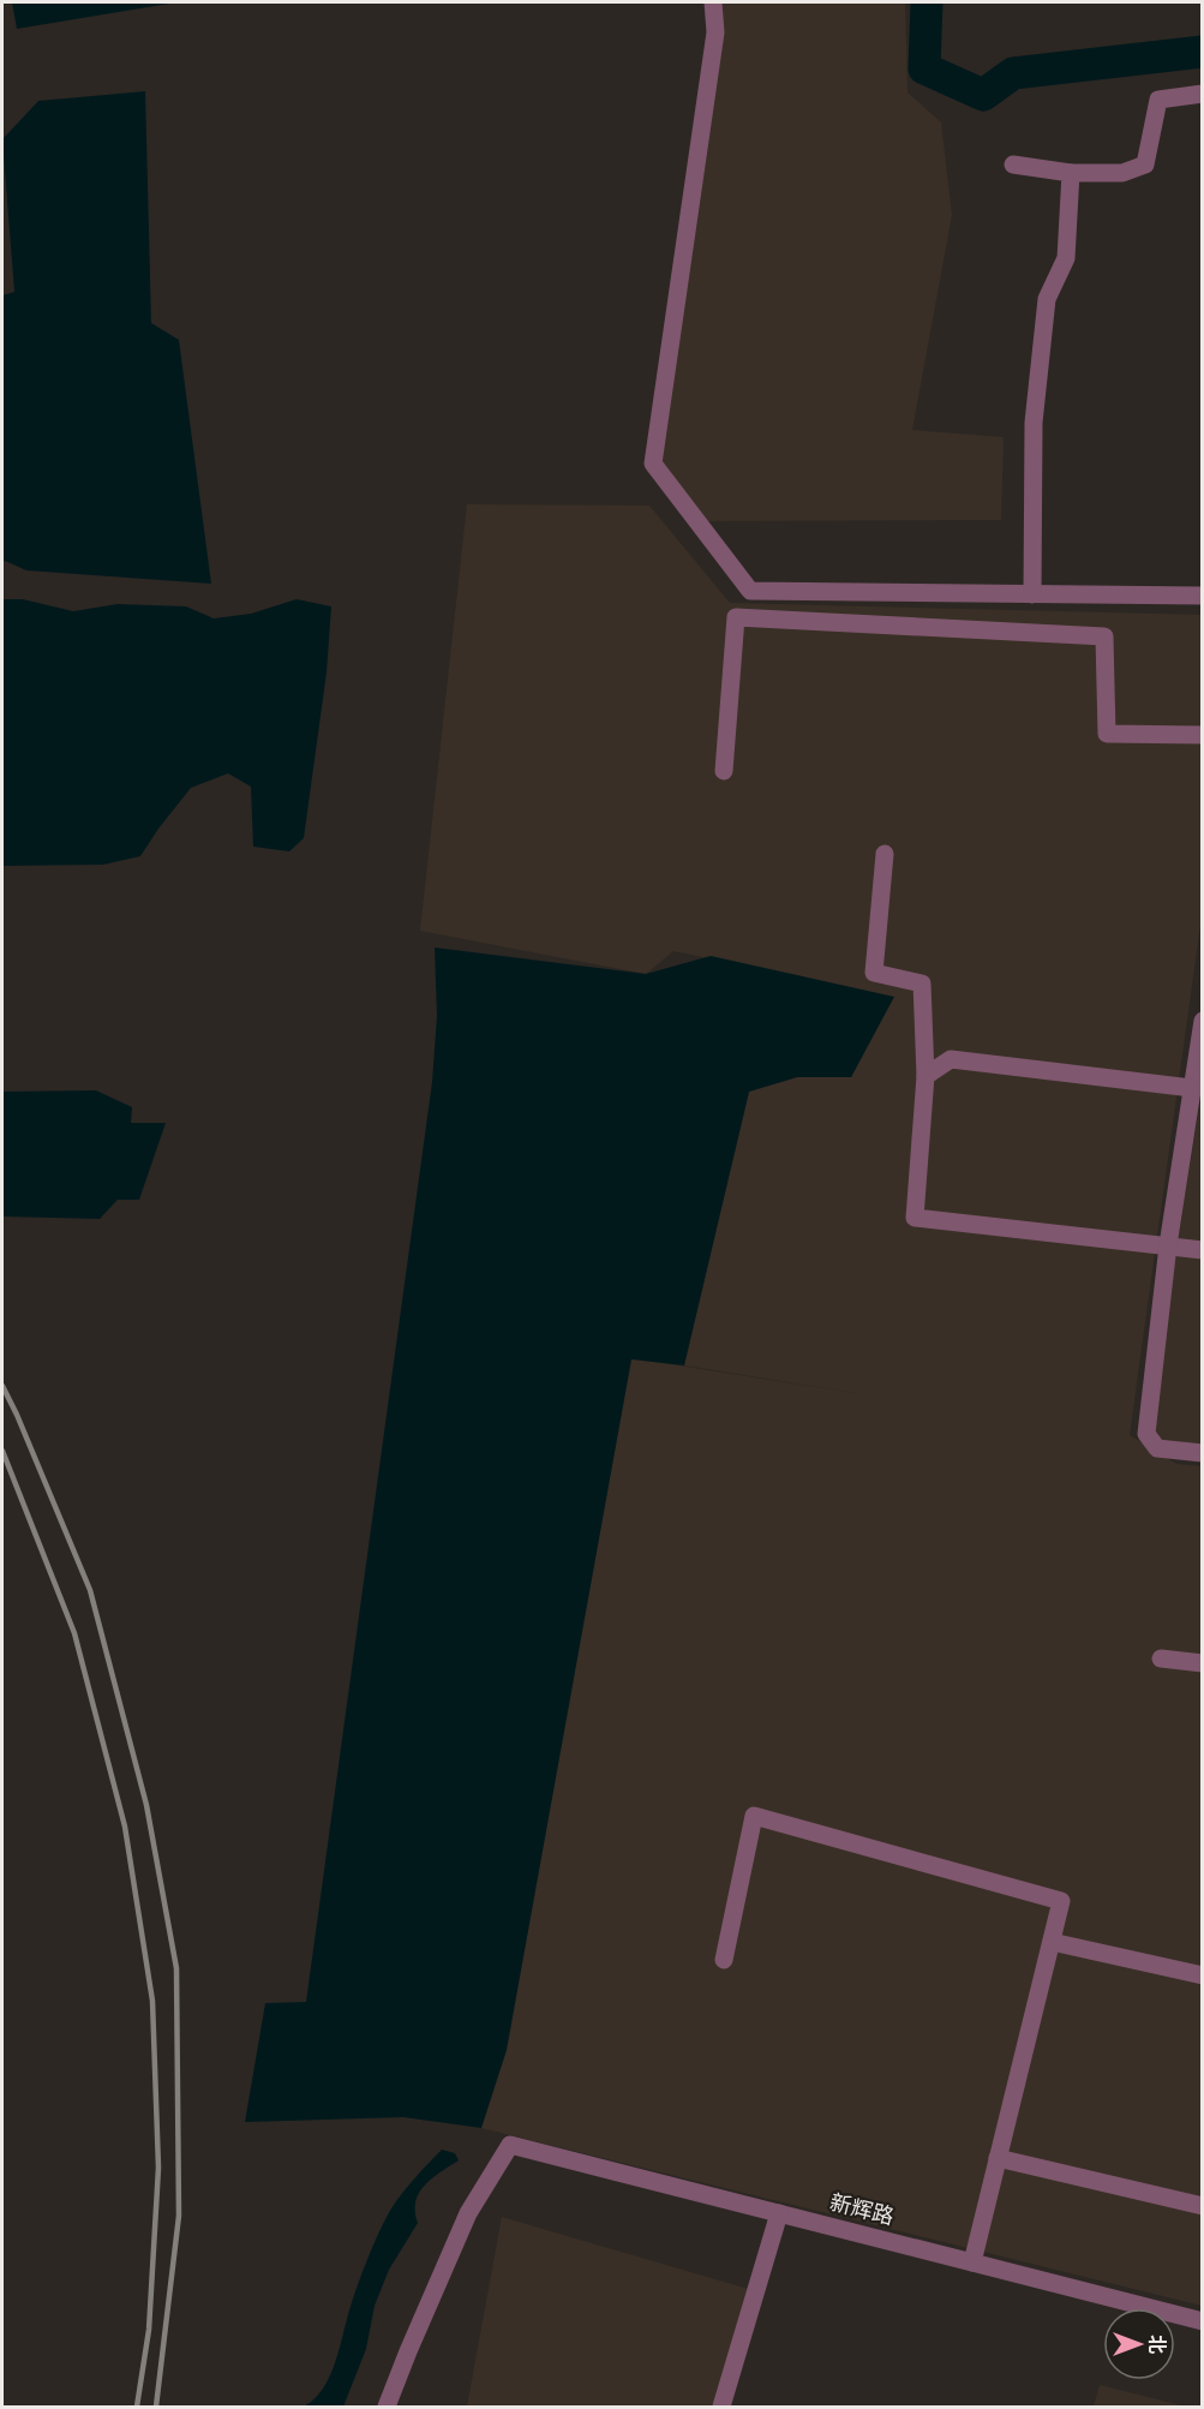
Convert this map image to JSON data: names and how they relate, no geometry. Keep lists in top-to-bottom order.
{
  "streets": {
    "street": ["新辉路"]
  },
  "north": "right"
}
